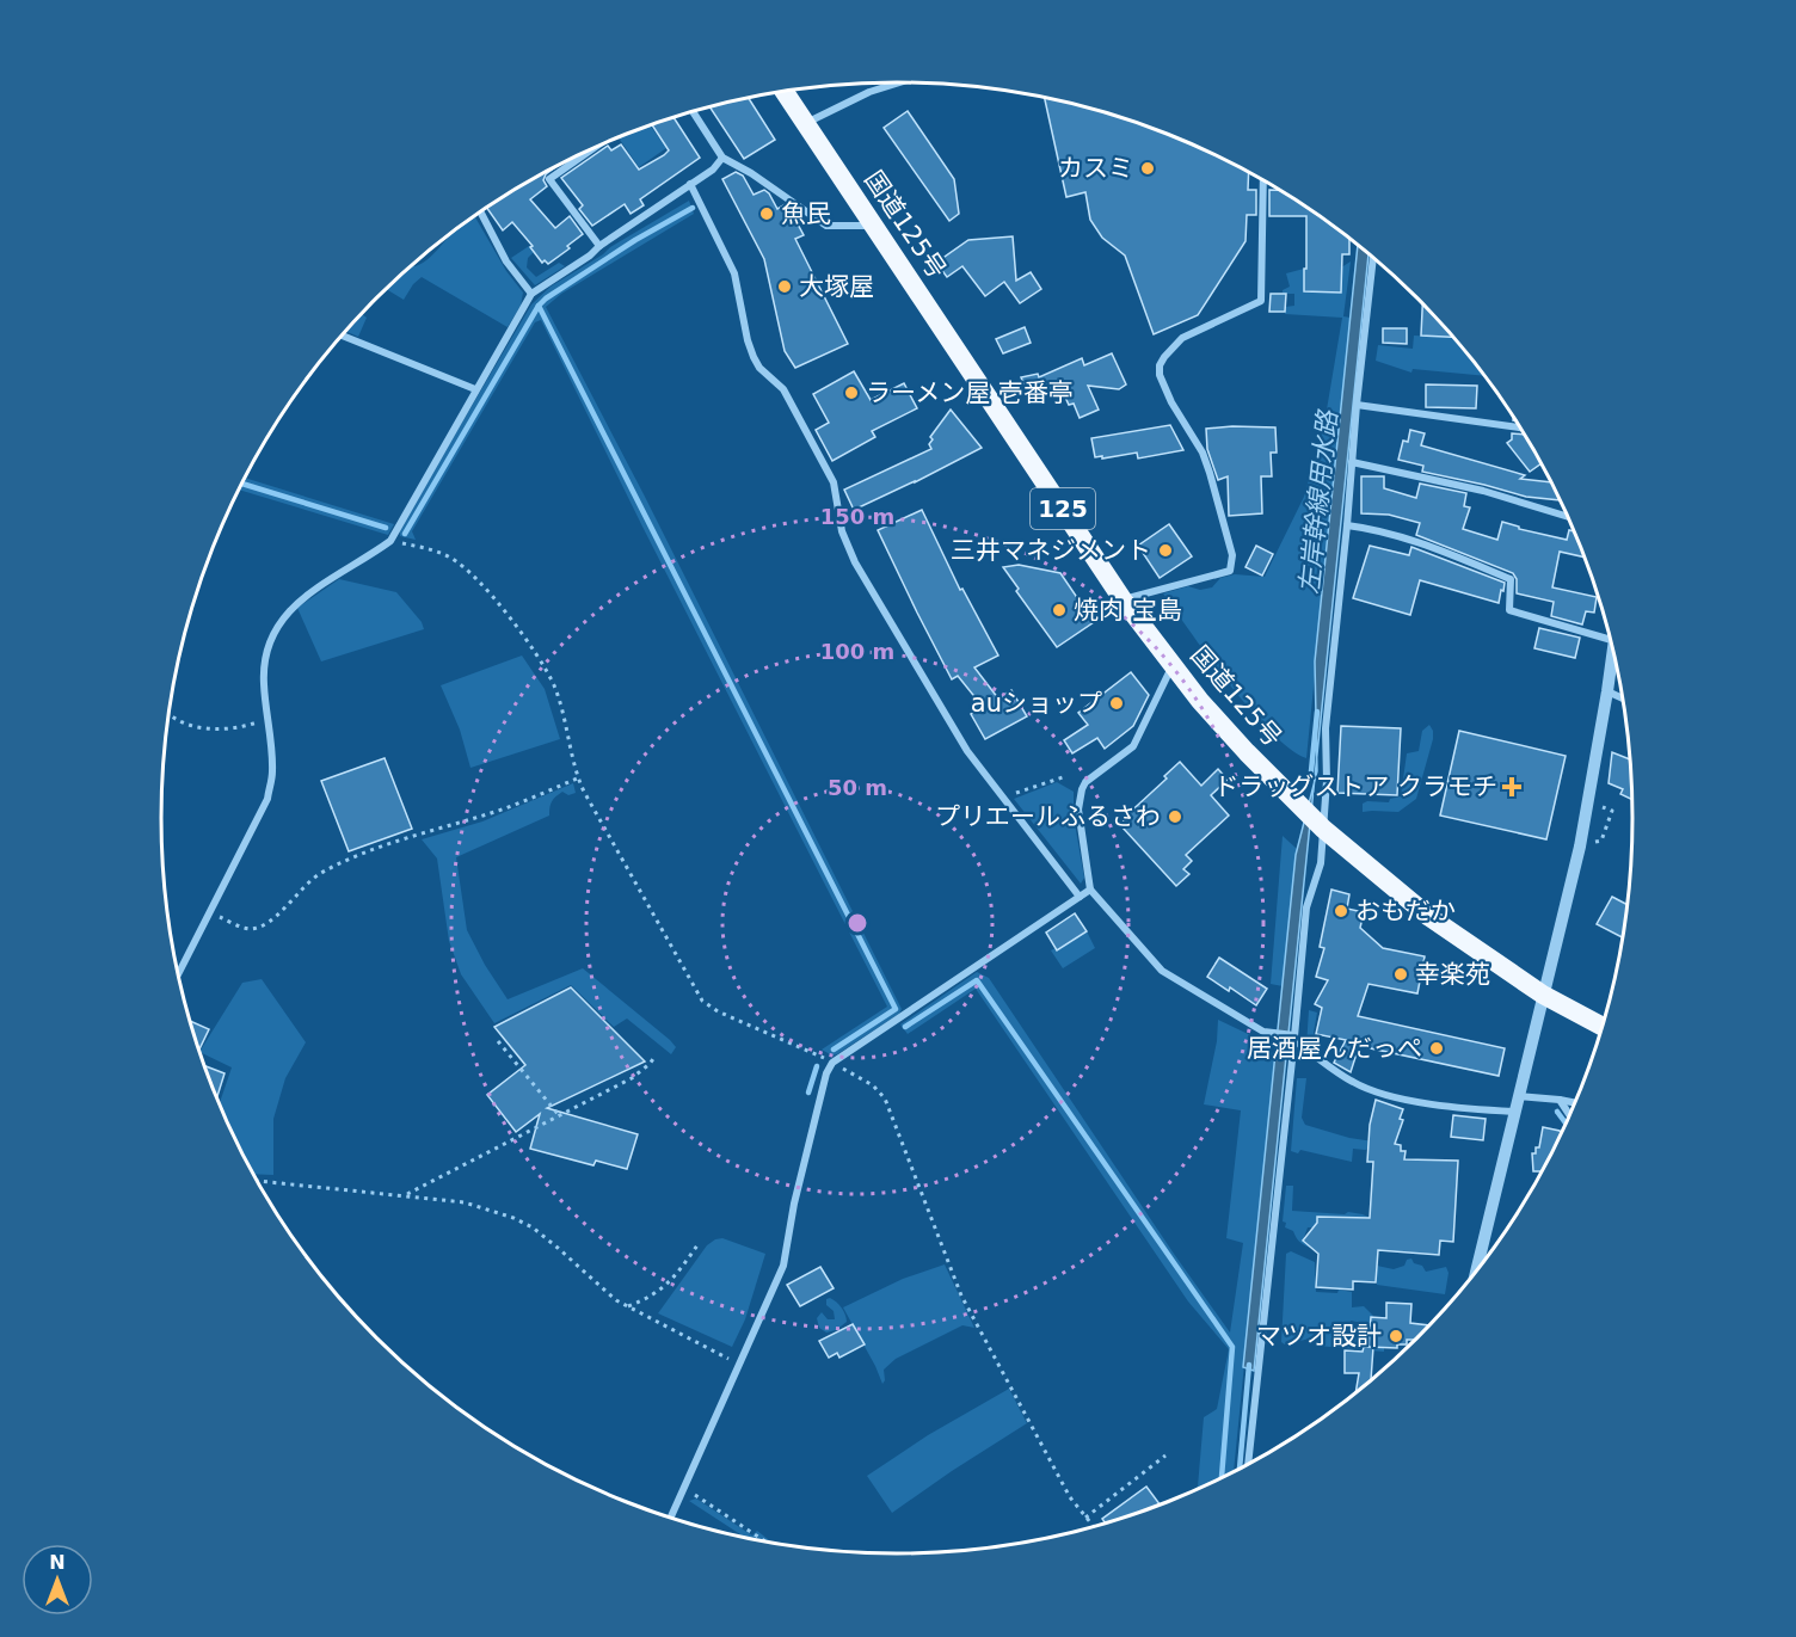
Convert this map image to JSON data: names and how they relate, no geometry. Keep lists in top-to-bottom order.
{
  "streets": {
    "highway": ["国道125号", "125"]
  },
  "water": ["左岸幹線用水路"],
  "places": {
    "other": [
      "カスミ",
      "魚民",
      "大塚屋",
      "ラーメン屋 壱番亭",
      "三井マネジメント",
      "焼肉 宝島",
      "auショップ",
      "プリエールふるさわ",
      "おもだか",
      "幸楽苑",
      "居酒屋んだっぺ",
      "マツオ設計"
    ],
    "health": ["ドラッグストア クラモチ"]
  },
  "north": "top",
  "rings": ["150 m", "100 m", "50 m"]
}
